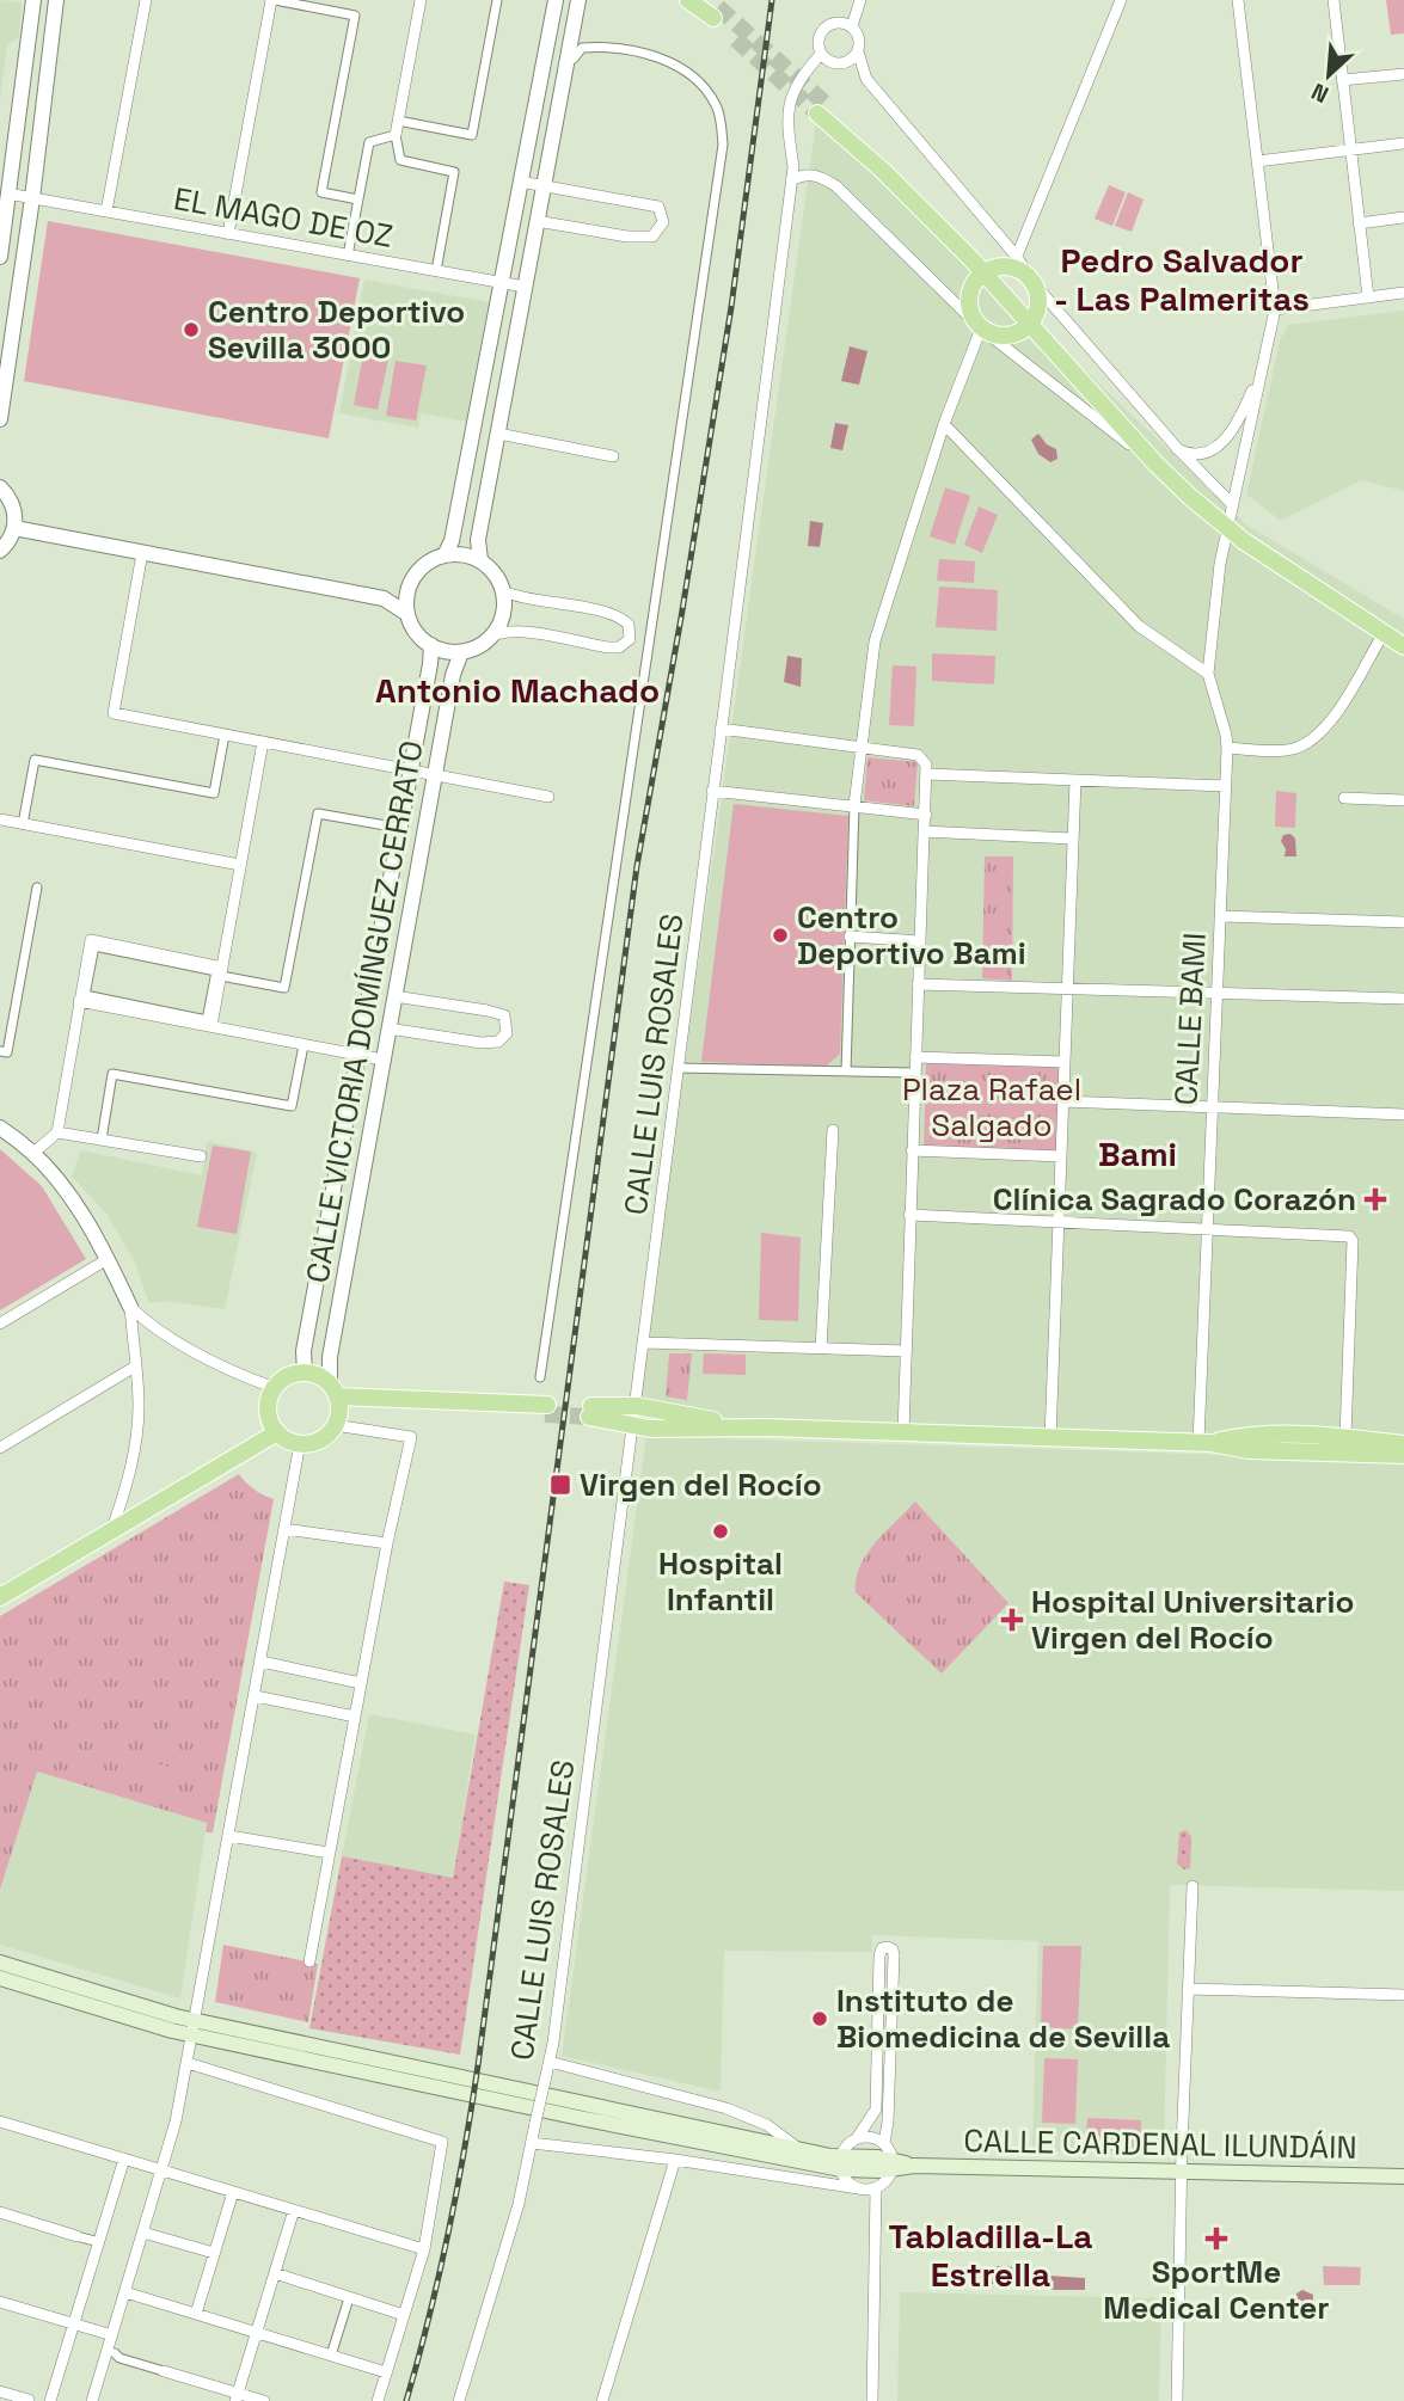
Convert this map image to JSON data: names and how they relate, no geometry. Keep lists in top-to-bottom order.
{
  "streets": {
    "main road": ["CALLE CARDENAL ILUNDÁIN"],
    "street": [
      "EL MAGO DE OZ",
      "CALLE VICTORIA DOMÍNGUEZ CERRATO",
      "CALLE BAMI",
      "CALLE LUIS ROSALES"
    ]
  },
  "crossings": [
    ["CALLE LUIS ROSALES", "CALLE CARDENAL ILUNDÁIN"]
  ],
  "districts": [
    "Pedro Salvador - Las Palmeritas",
    "Antonio Machado",
    "Bami",
    "Tabladilla-La Estrella"
  ],
  "parks": ["Plaza Rafael Salgado"],
  "places": {
    "other": [
      "Centro Deportivo Sevilla 3000",
      "Centro Deportivo Bami",
      "Hospital Infantil",
      "Instituto de Biomedicina de Sevilla"
    ],
    "health": ["Clínica Sagrado Corazón", "Hospital Universitario Virgen del Rocío", "SportMe Medical Center"],
    "transit": ["Virgen del Rocío"]
  },
  "north": "bottom left"
}
